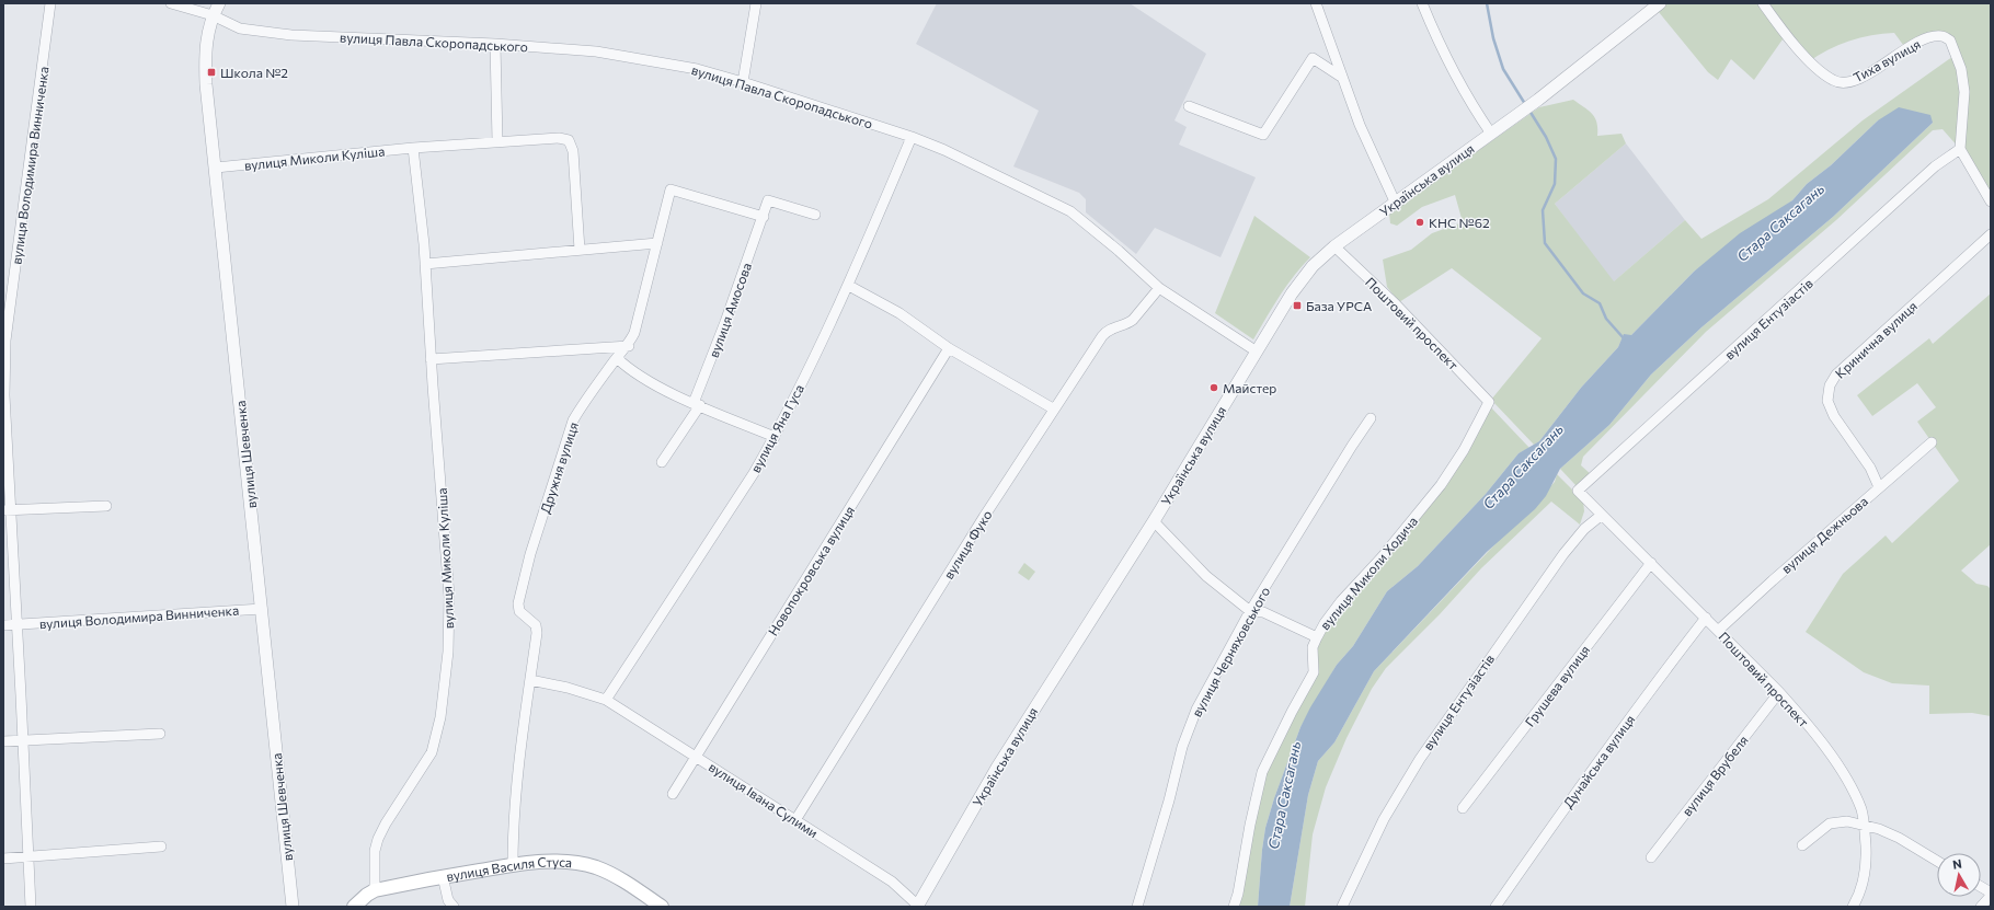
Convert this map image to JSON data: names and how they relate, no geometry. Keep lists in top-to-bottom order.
{
  "streets": {
    "main road": ["вулиця Василя Стуса"],
    "street": [
      "вулиця Павла Скоропадського",
      "Тиха вулиця",
      "вулиця Миколи Куліша",
      "вулиця Володимира Винниченка",
      "Українська вулиця",
      "вулиця Амосова",
      "вулиця Ентузіастів",
      "Поштовий проспект",
      "Кринична вулиця",
      "вулиця Яна Гуса",
      "вулиця Шевченка",
      "Дружня вулиця",
      "вулиця Дежньова",
      "вулиця Фуко",
      "Новопокровська вулиця",
      "вулиця Миколи Ходича",
      "вулиця Черняховського",
      "Грушева вулиця",
      "Дунайська вулиця",
      "вулиця Врубеля",
      "вулиця Івана Сулими"
    ]
  },
  "crossings": [
    ["вулиця Павла Скоропадського", "Українська вулиця"],
    ["вулиця Павла Скоропадського", "вулиця Яна Гуса"],
    ["вулиця Павла Скоропадського", "вулиця Шевченка"],
    ["вулиця Павла Скоропадського", "вулиця Фуко"],
    ["Тиха вулиця", "вулиця Ентузіастів"],
    ["вулиця Миколи Куліша", "вулиця Шевченка"],
    ["вулиця Миколи Куліша", "вулиця Василя Стуса"],
    ["вулиця Володимира Винниченка", "вулиця Шевченка"],
    ["Українська вулиця", "Поштовий проспект"],
    ["Українська вулиця", "вулиця Івана Сулими"],
    ["вулиця Амосова", "Дружня вулиця"],
    ["вулиця Ентузіастів", "Поштовий проспект"],
    ["Поштовий проспект", "вулиця Дежньова"],
    ["Поштовий проспект", "вулиця Миколи Ходича"],
    ["Поштовий проспект", "Грушева вулиця"],
    ["Поштовий проспект", "Дунайська вулиця"],
    ["Поштовий проспект", "вулиця Врубеля"],
    ["Кринична вулиця", "вулиця Дежньова"],
    ["вулиця Яна Гуса", "вулиця Івана Сулими"],
    ["Дружня вулиця", "вулиця Василя Стуса"],
    ["вулиця Фуко", "вулиця Івана Сулими"],
    ["Новопокровська вулиця", "вулиця Івана Сулими"]
  ],
  "water": ["Стара Саксагань"],
  "places": {
    "transit": ["Школа №2", "База УРСА"],
    "other": ["КНС №62", "Майстер"]
  },
  "north": "top"
}
